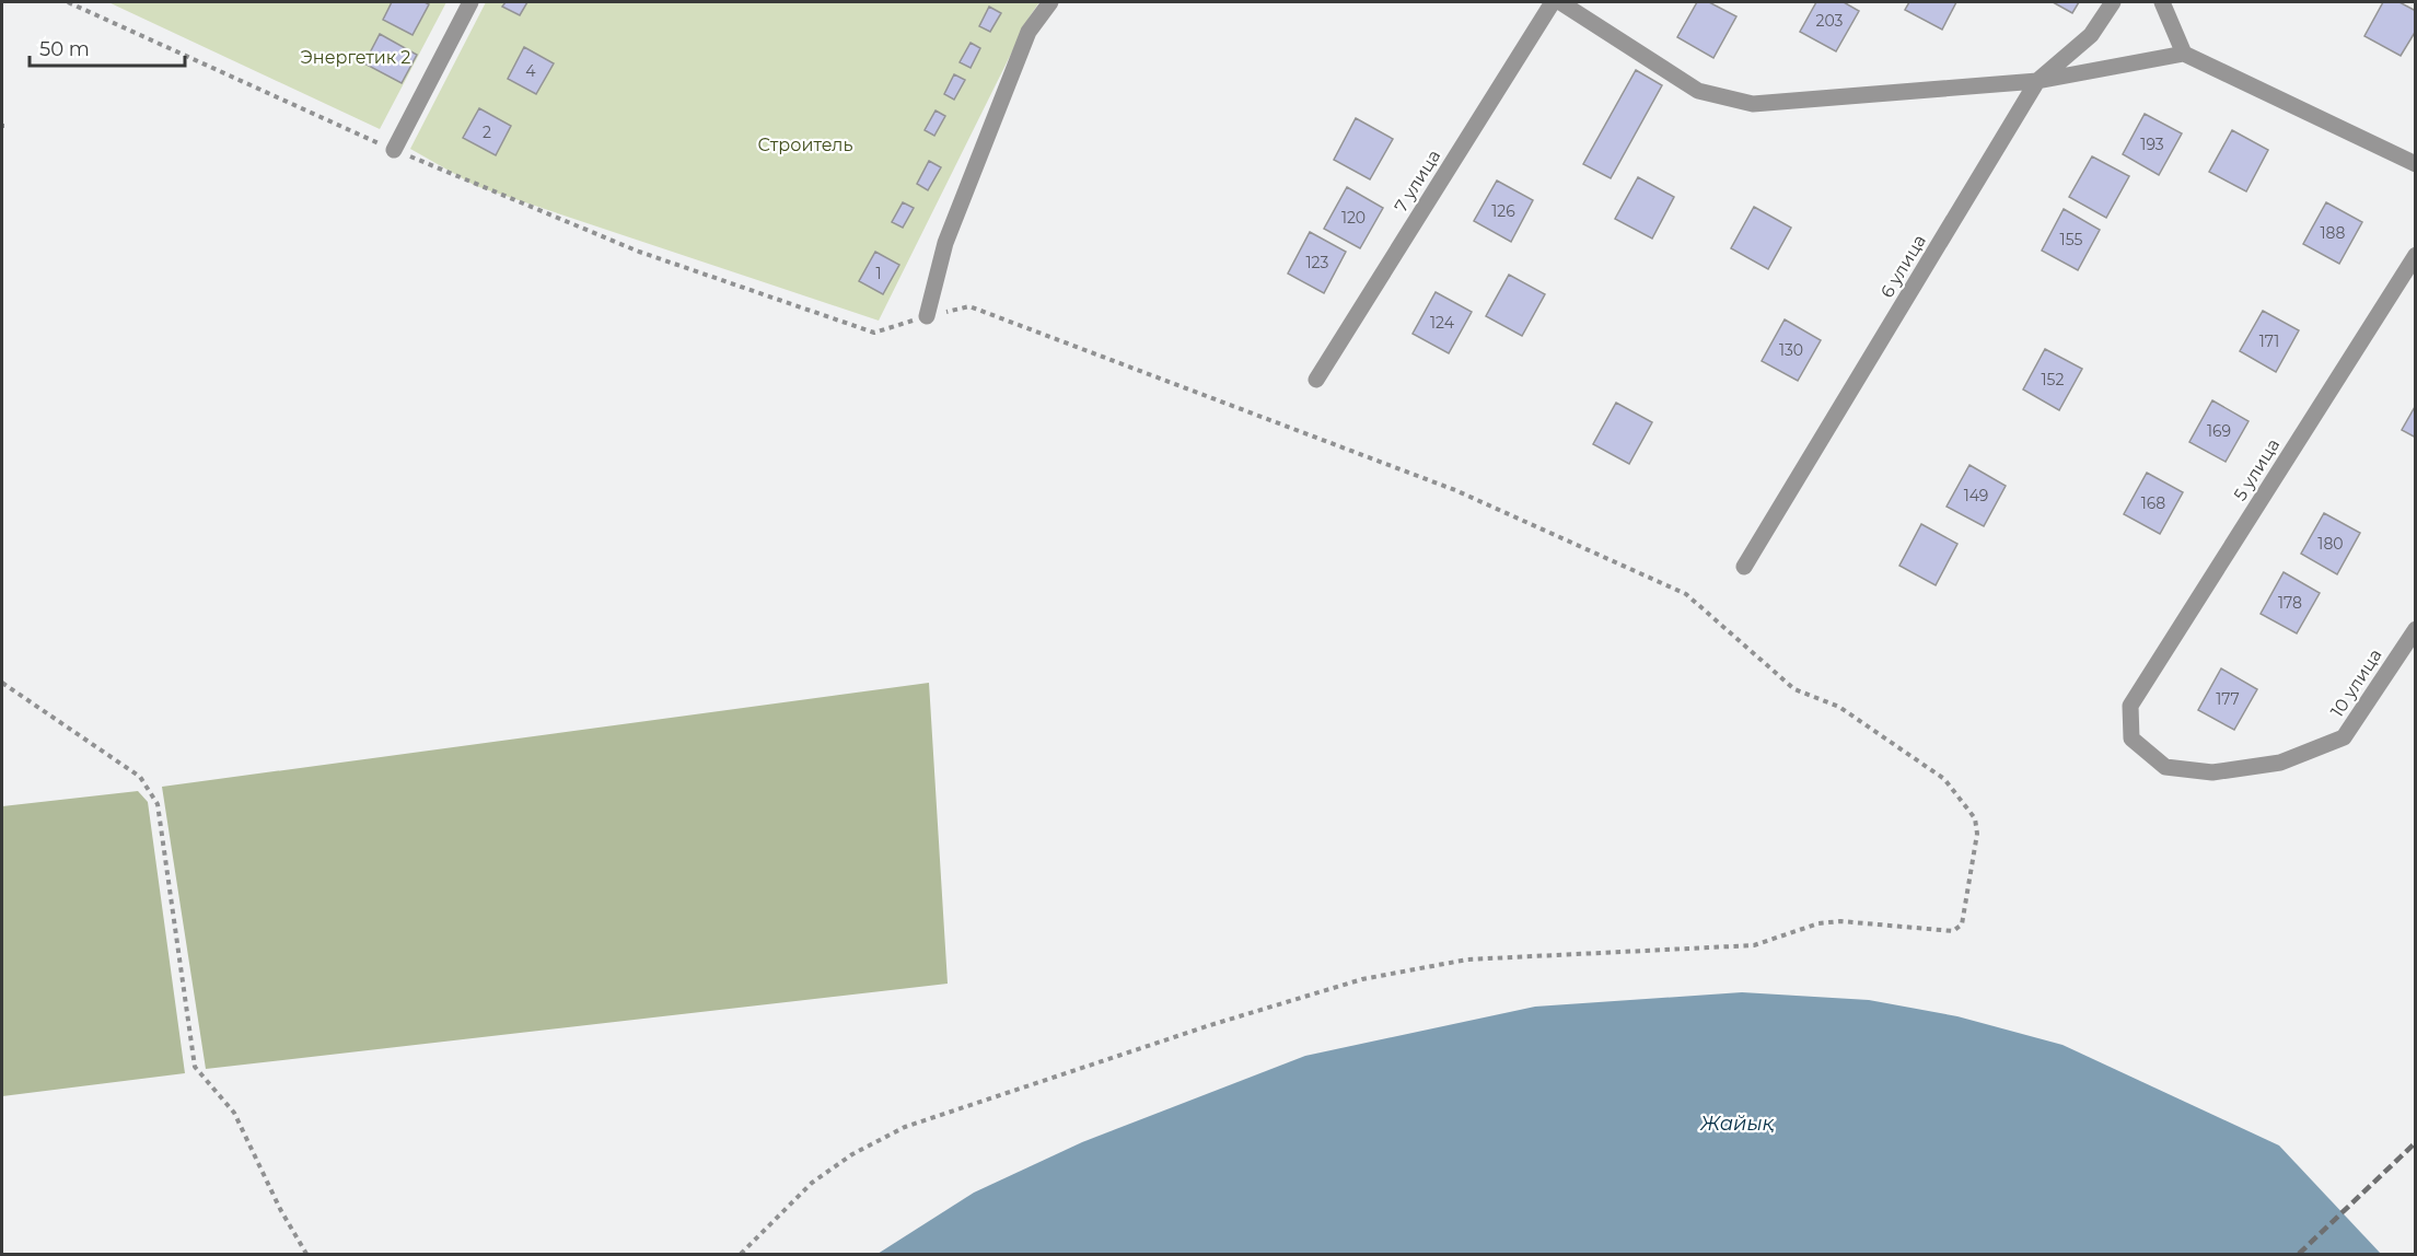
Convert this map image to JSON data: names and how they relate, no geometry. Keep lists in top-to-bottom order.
{
  "streets": {
    "street": [
      "7 улица",
      "6 улица",
      "5 улица",
      "10 улица"
    ]
  },
  "crossings": [
    ["5 улица", "10 улица"]
  ],
  "water": ["Жайық"],
  "parks": ["Энергетик 2", "Строитель"],
  "house_numbers": [
    "203",
    "4",
    "2",
    "193",
    "126",
    "120",
    "188",
    "155",
    "123",
    "1",
    "124",
    "171",
    "130",
    "152",
    "169",
    "149",
    "168",
    "180",
    "178",
    "177"
  ],
  "scale_bar": "50 m"
}
